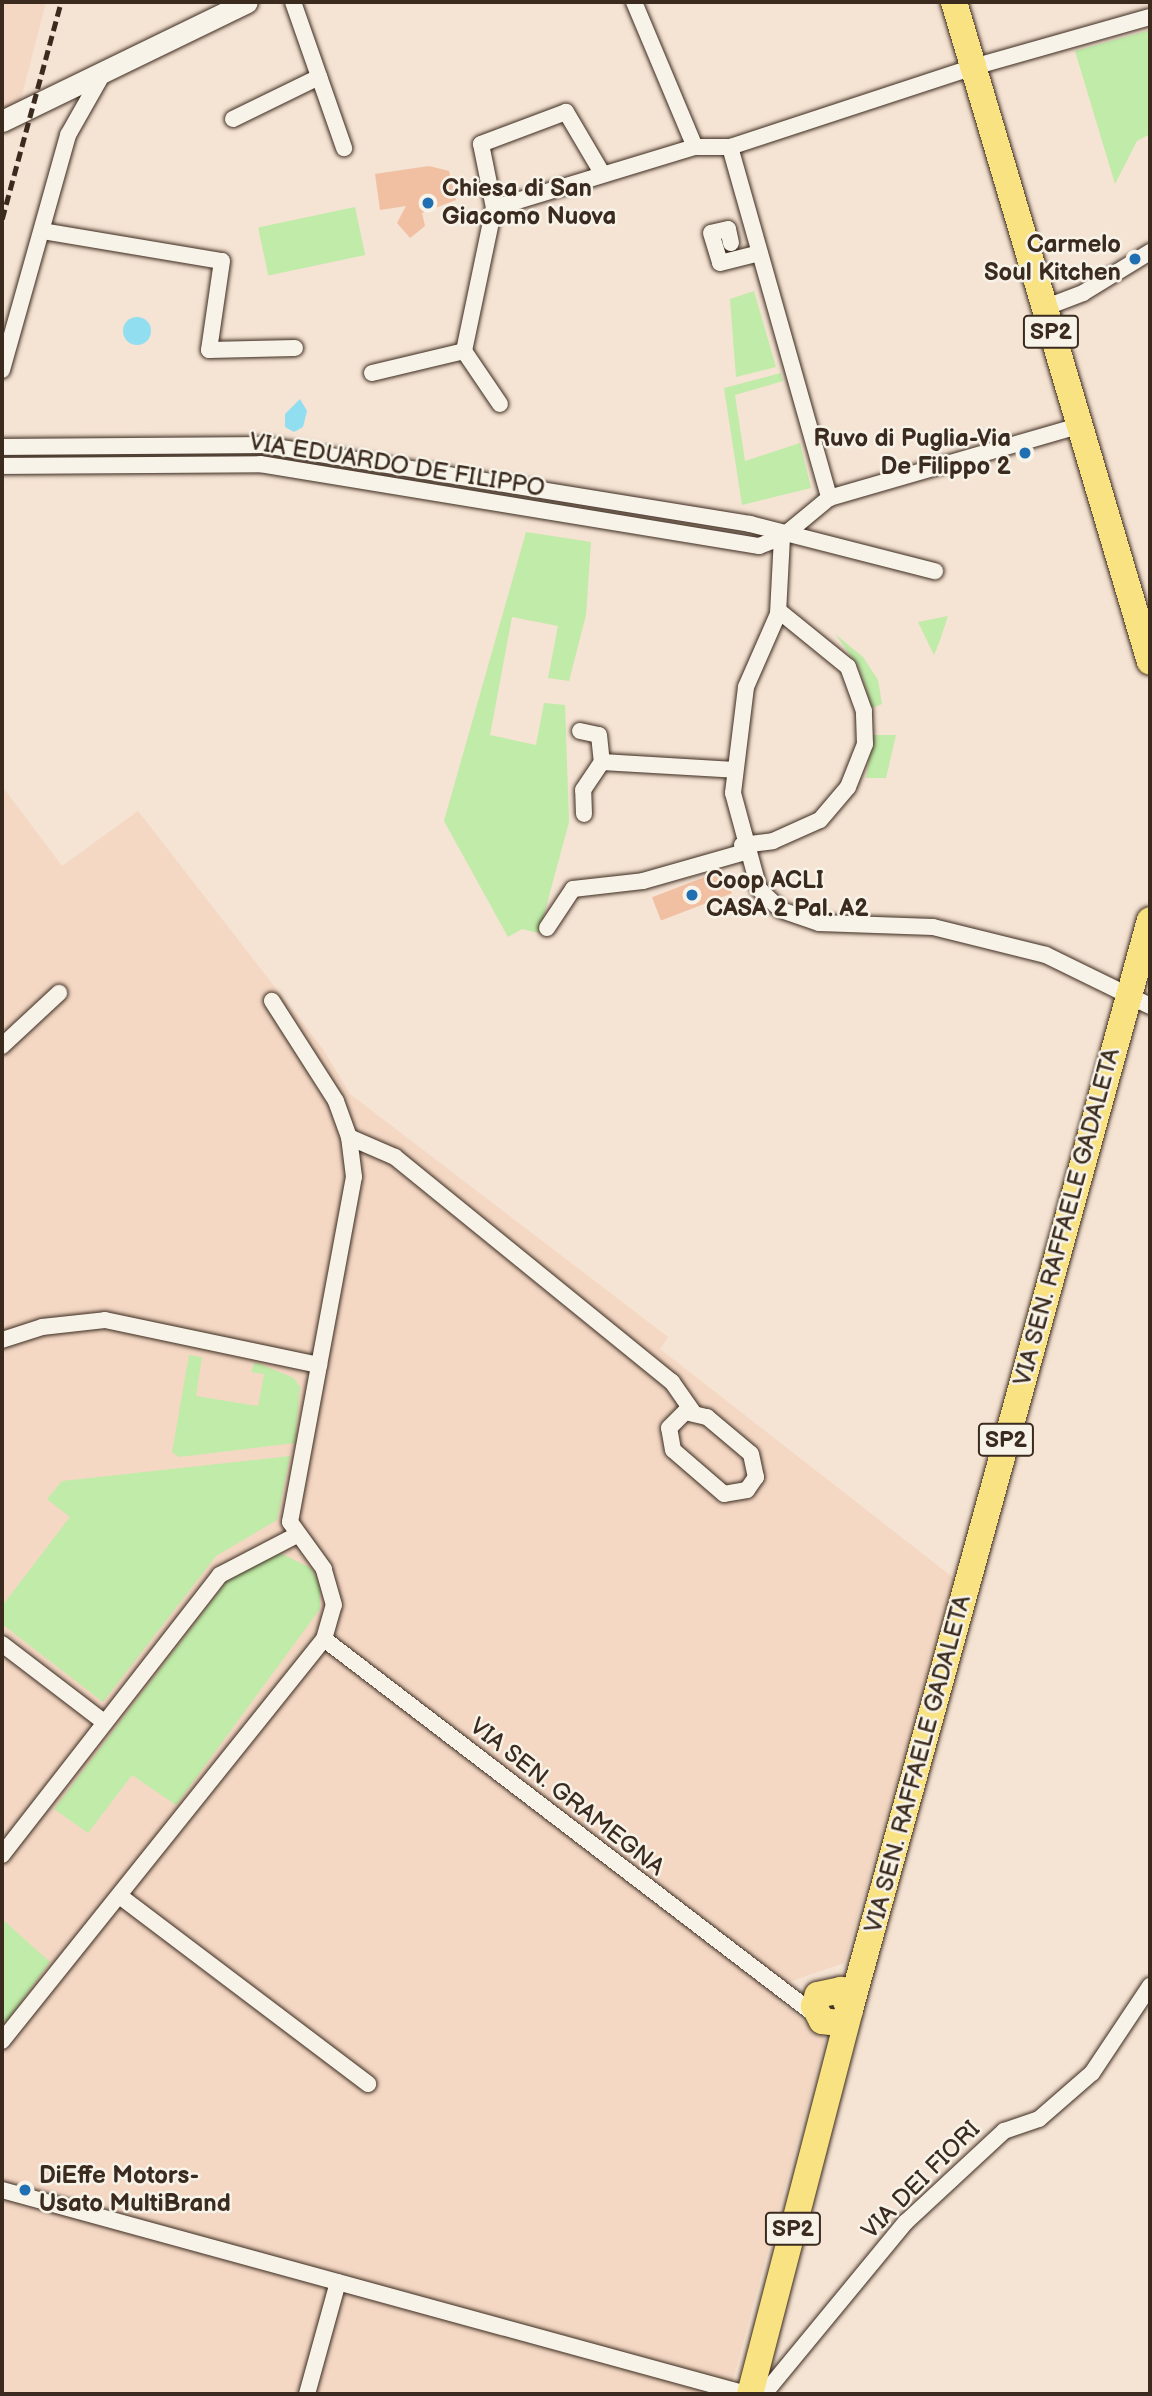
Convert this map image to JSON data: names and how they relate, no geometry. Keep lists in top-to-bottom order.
{
  "streets": {
    "main road": ["SP2", "VIA SEN. RAFFAELE GADALETA"],
    "street": ["VIA EDUARDO DE FILIPPO", "VIA SEN. GRAMEGNA", "VIA DEI FIORI"]
  },
  "crossings": [
    ["SP2", "VIA EDUARDO DE FILIPPO"],
    ["VIA SEN. RAFFAELE GADALETA", "VIA SEN. GRAMEGNA"]
  ],
  "places": [
    "Chiesa di San Giacomo Nuova",
    "Carmelo Soul Kitchen",
    "Ruvo di Puglia-Via De Filippo 2",
    "Coop ACLI CASA 2 Pal. A2",
    "DiEffe Motors- Usato MultiBrand"
  ]
}
